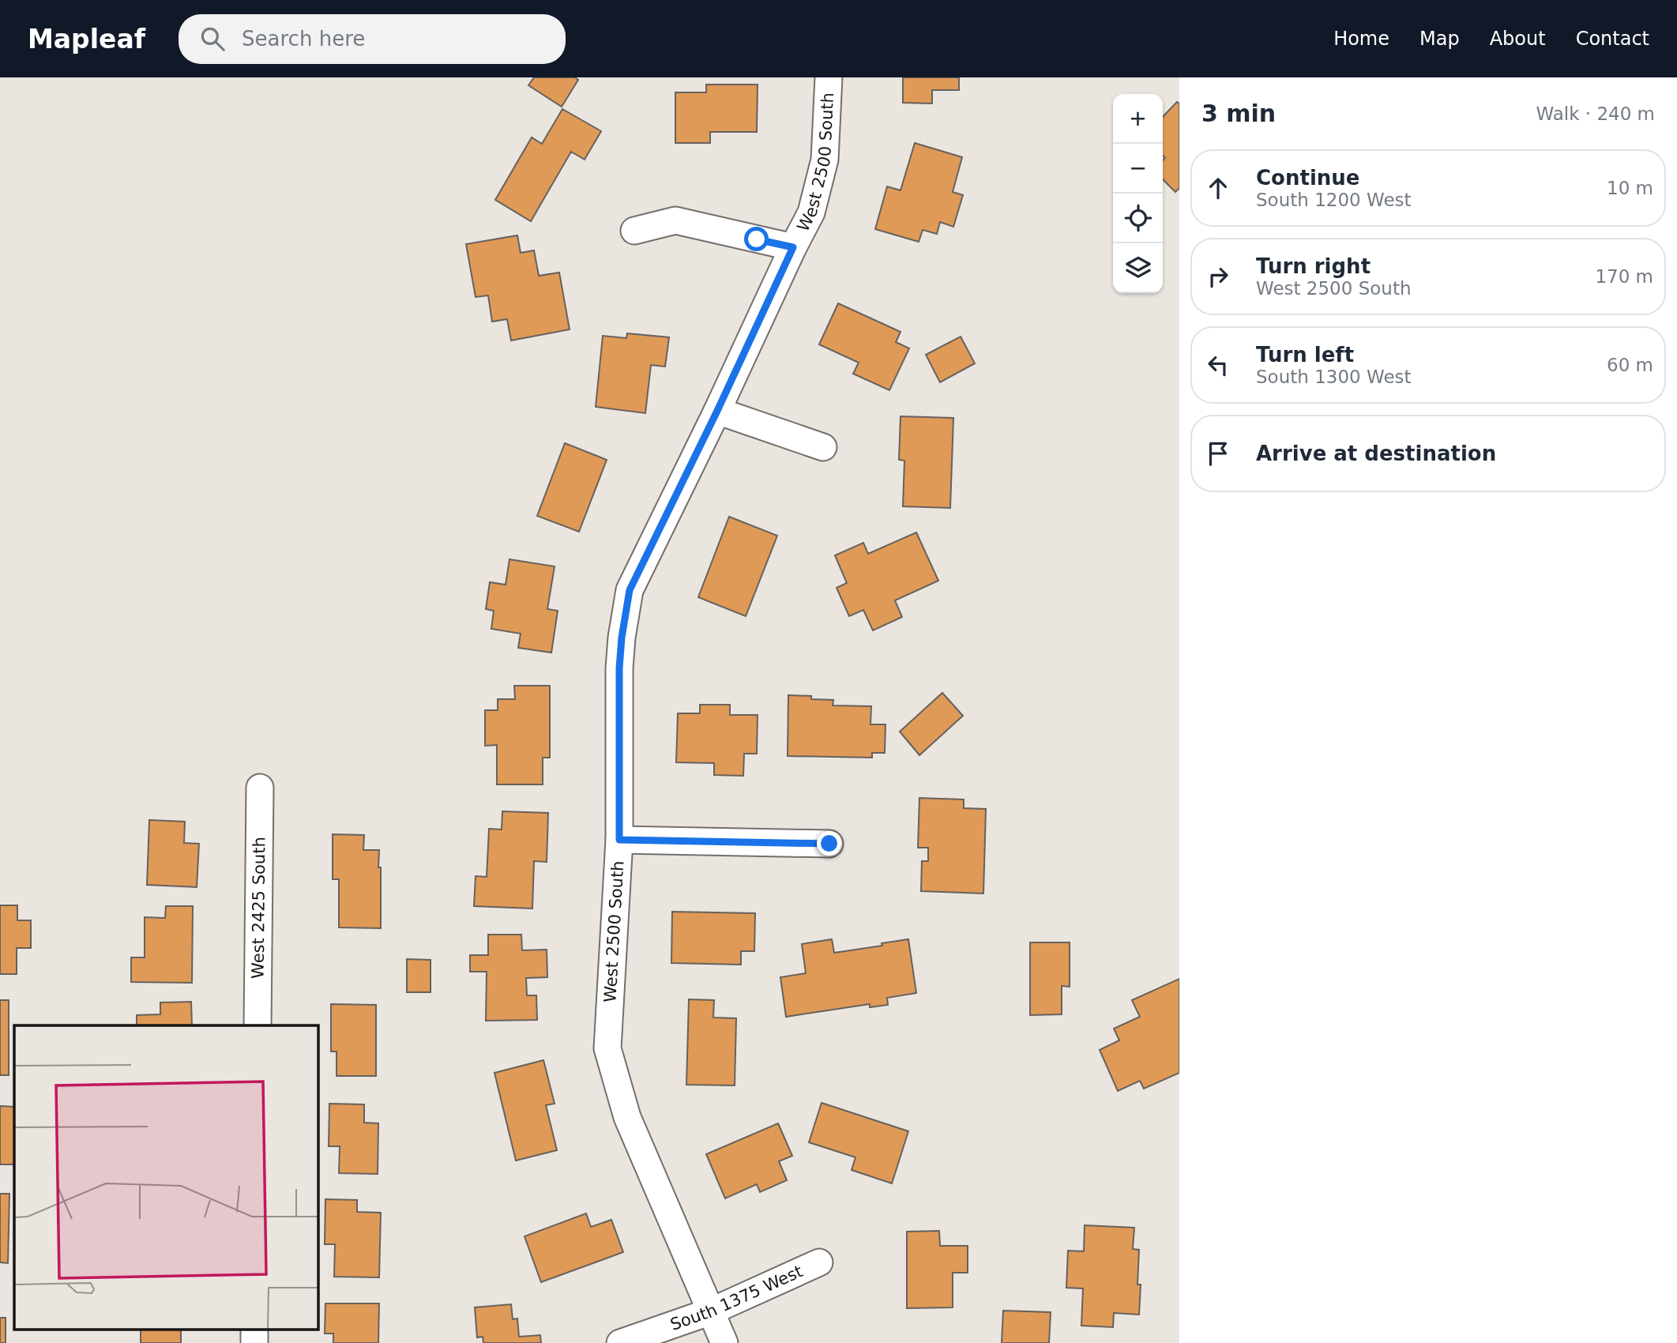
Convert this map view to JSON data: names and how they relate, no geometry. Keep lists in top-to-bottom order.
{
  "streets": {
    "street": ["West 2500 South", "West 2425 South", "South 1375 West"]
  },
  "crossings": [
    ["West 2500 South", "South 1375 West"]
  ],
  "page": {
    "header": "Mapleaf",
    "search": "Search here",
    "nav": [
      "Home",
      "Map",
      "About",
      "Contact"
    ],
    "heading": ["3 min", "Walk · 240 m"],
    "map_buttons": ["+", "−"],
    "list": [
      ["Continue", "South 1200 West", "10 m"],
      ["Turn right", "West 2500 South", "170 m"],
      ["Turn left", "South 1300 West", "60 m"],
      "Arrive at destination"
    ]
  }
}
